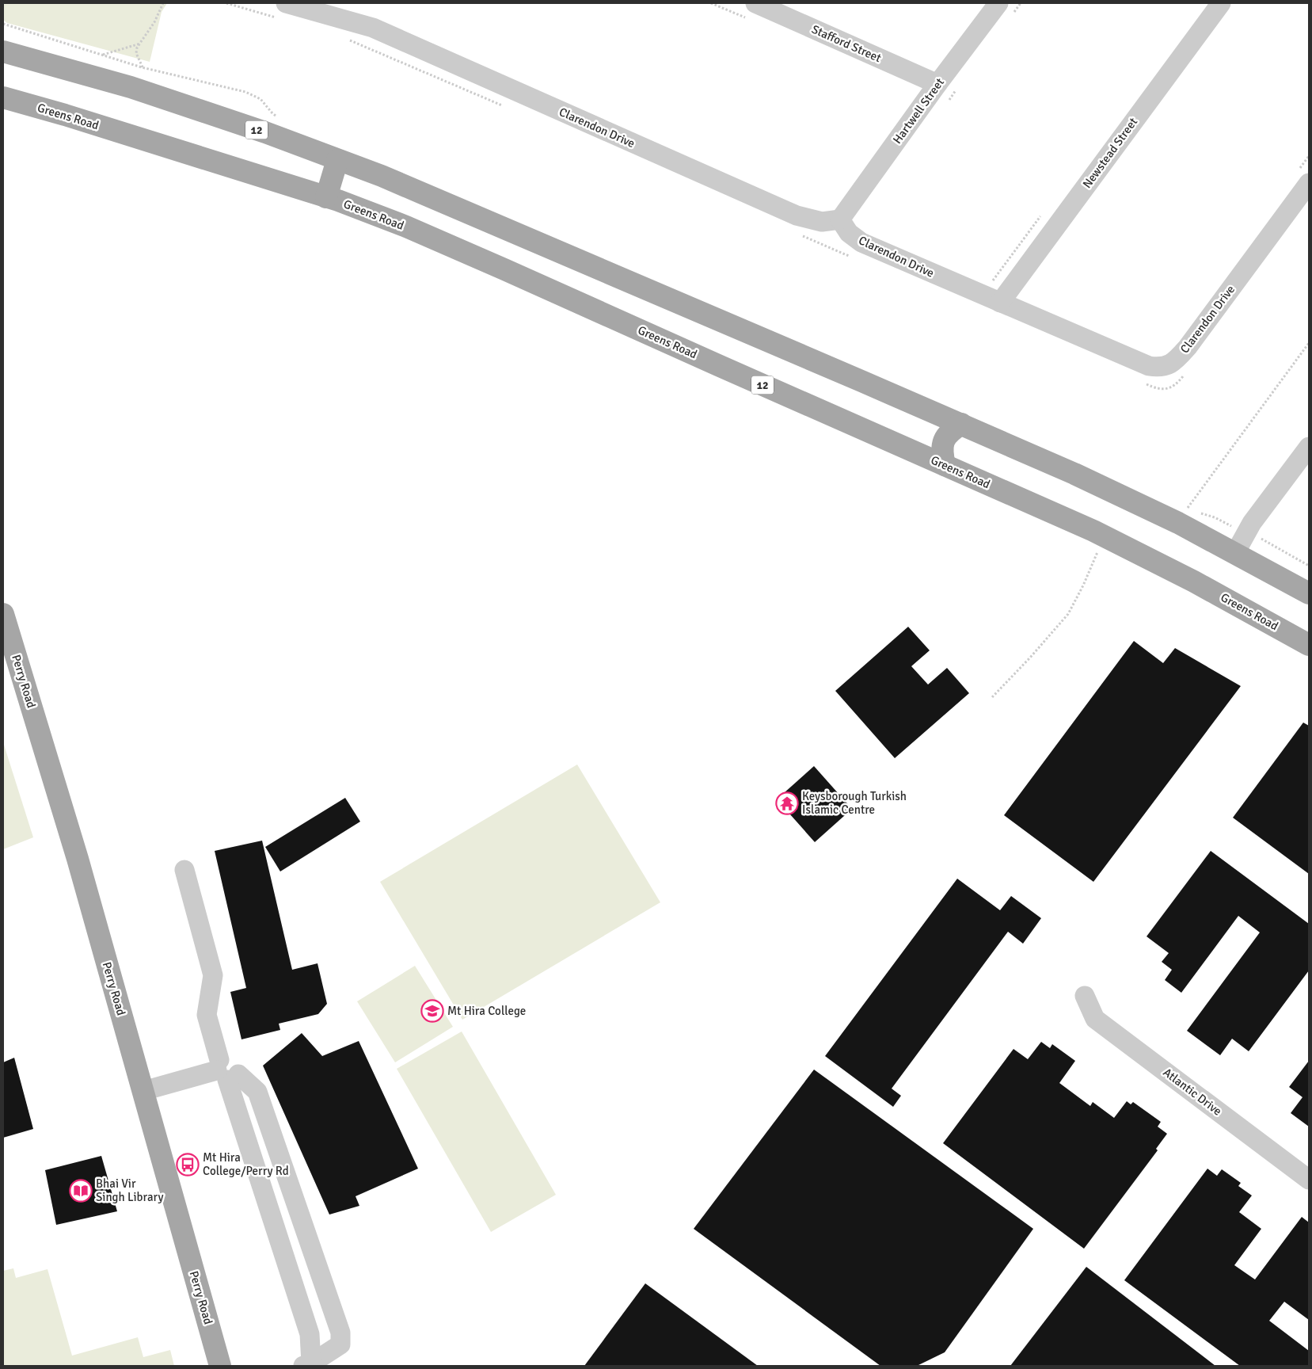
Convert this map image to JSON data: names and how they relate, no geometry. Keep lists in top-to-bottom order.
{
  "streets": {
    "main road": ["Greens Road", "12", "Perry Road"],
    "street": [
      "Stafford Street",
      "Hartwell Street",
      "Clarendon Drive",
      "Newstead Street",
      "Atlantic Drive"
    ]
  },
  "crossings": [
    ["Stafford Street", "Hartwell Street"],
    ["Hartwell Street", "Clarendon Drive"],
    ["Clarendon Drive", "Newstead Street"]
  ],
  "places": {
    "temple": ["Keysborough Turkish Islamic Centre"],
    "school or university": ["Mt Hira College"],
    "bus stop": ["Mt Hira College/Perry Rd"],
    "library": ["Bhai Vir Singh Library"]
  }
}
